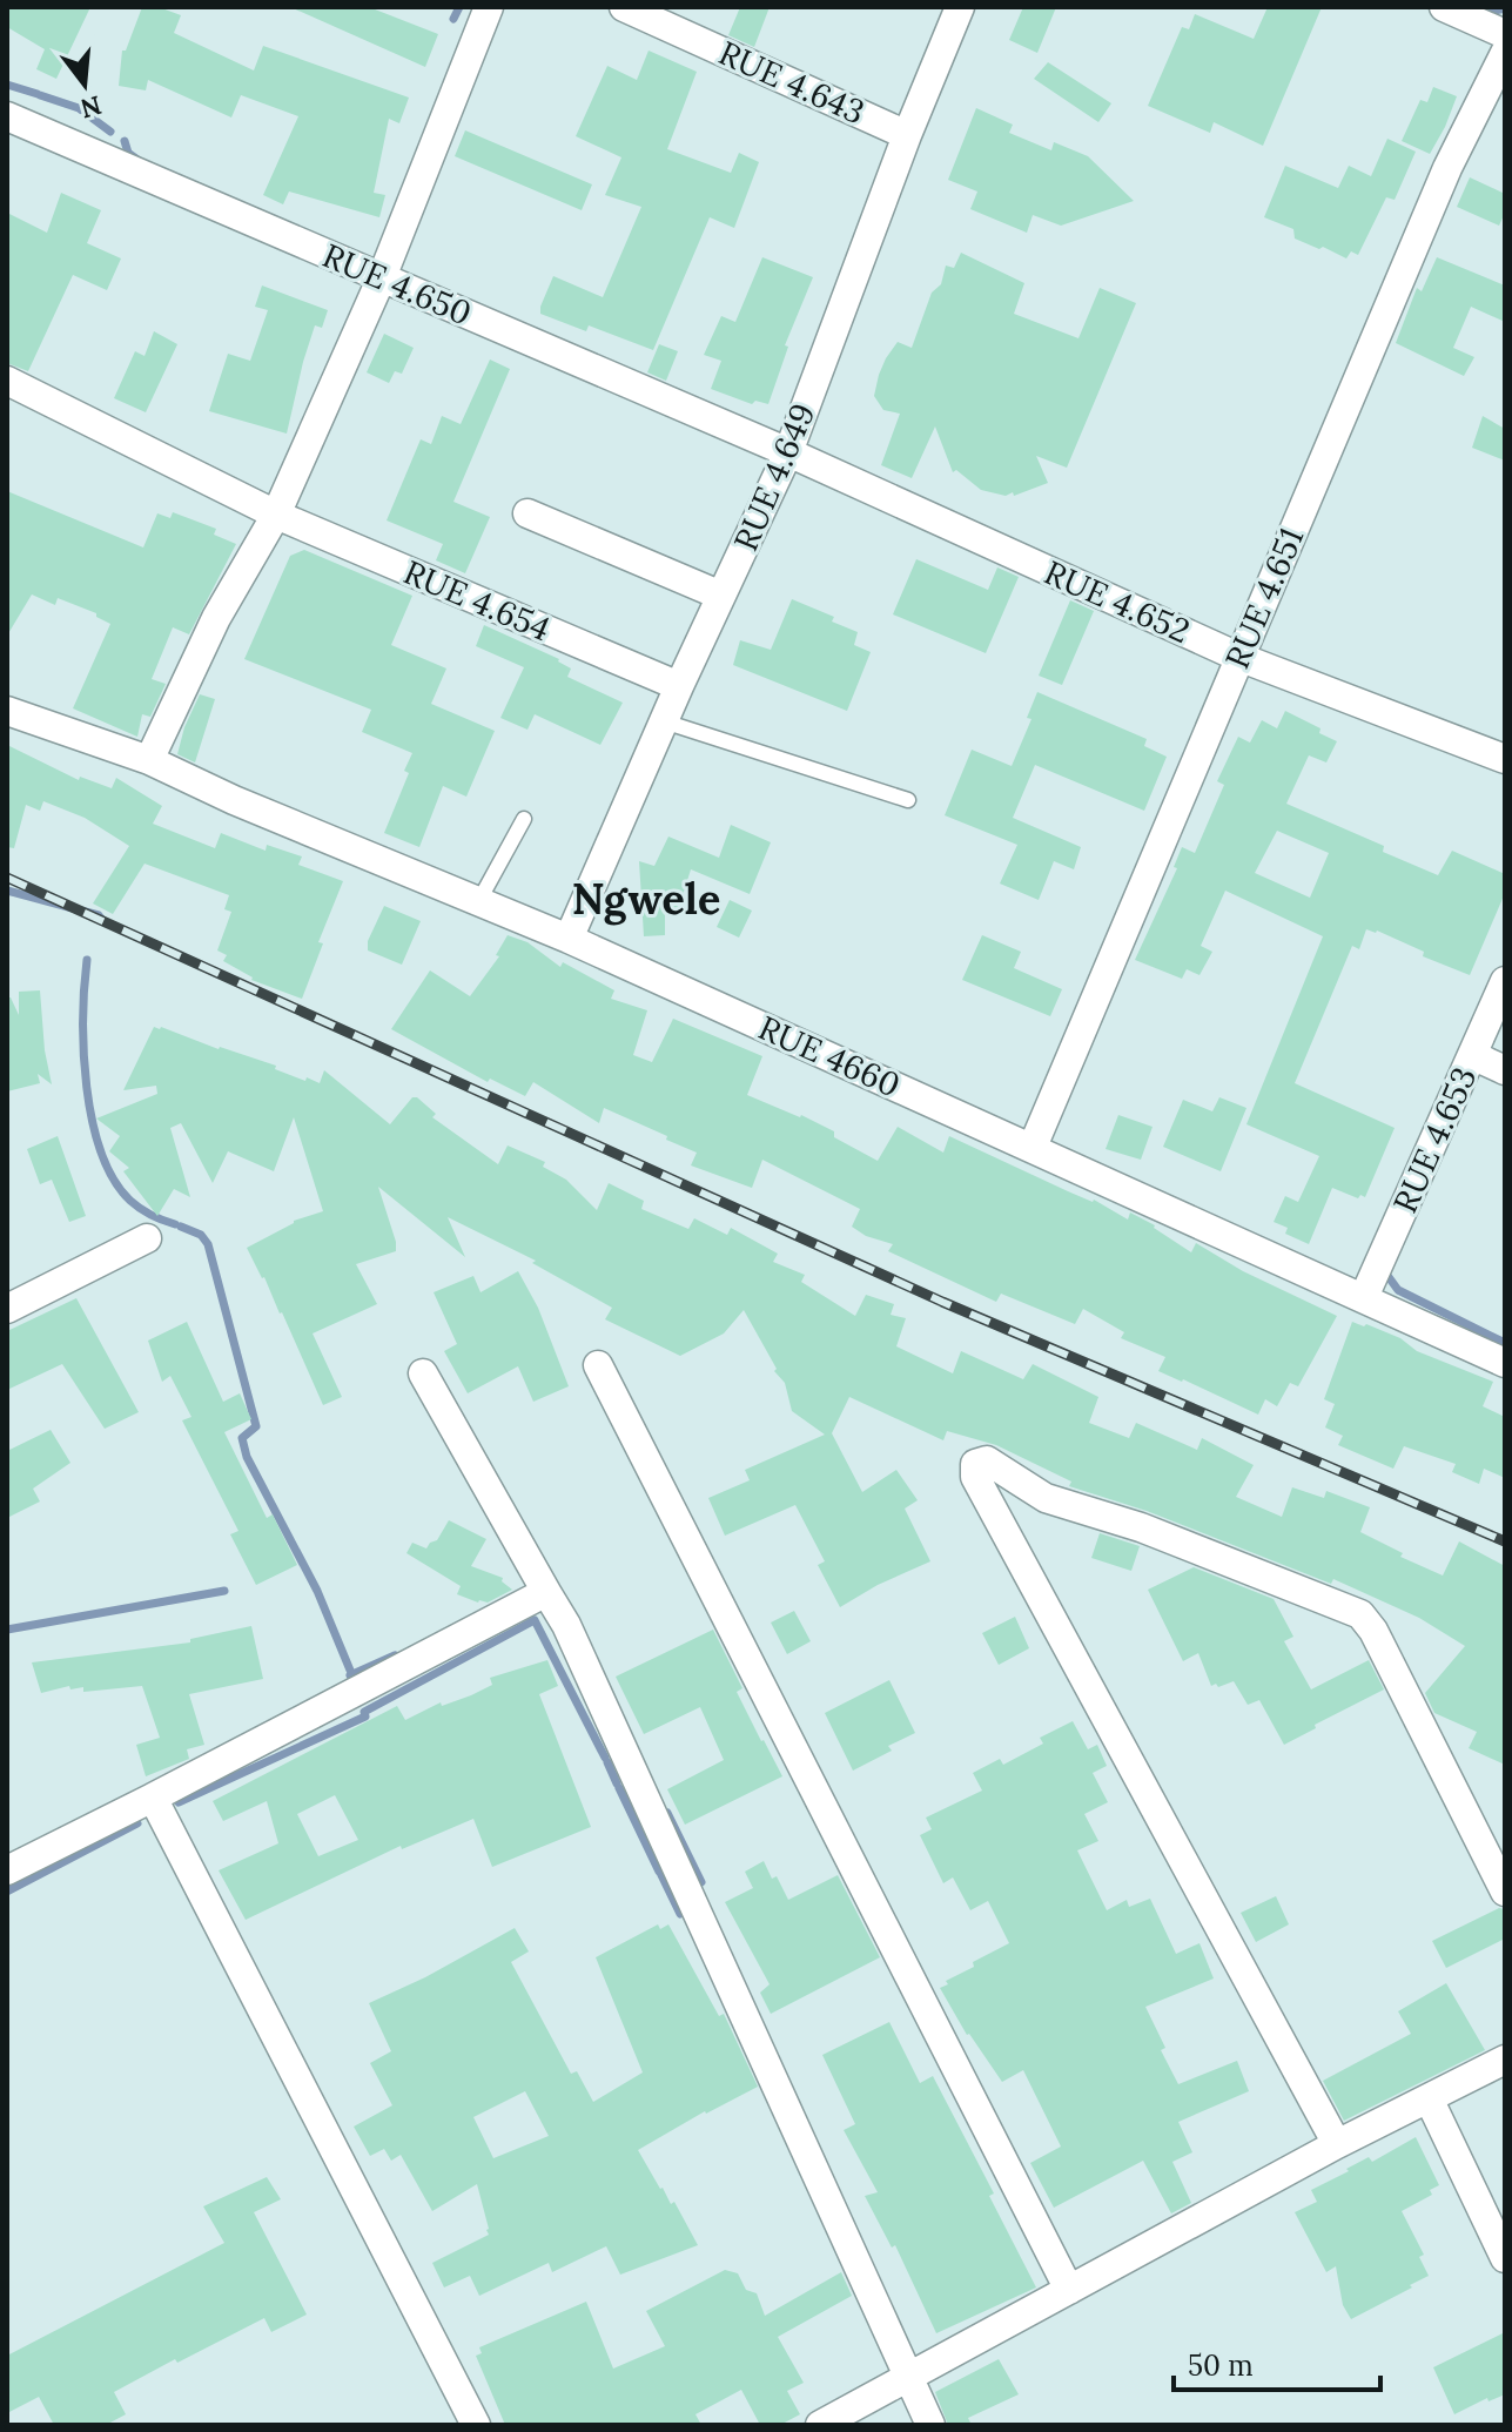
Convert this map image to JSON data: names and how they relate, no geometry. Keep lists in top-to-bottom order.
{
  "streets": {
    "street": [
      "RUE 4.643",
      "RUE 4.650",
      "RUE 4.649",
      "RUE 4.651",
      "RUE 4.654",
      "RUE 4.652",
      "RUE 4660",
      "RUE 4.653"
    ]
  },
  "crossings": [
    ["RUE 4.643", "RUE 4.649"],
    ["RUE 4.650", "RUE 4.649"],
    ["RUE 4.650", "RUE 4.652"],
    ["RUE 4.649", "RUE 4.654"],
    ["RUE 4.649", "RUE 4.652"],
    ["RUE 4.649", "RUE 4660"],
    ["RUE 4.651", "RUE 4.652"],
    ["RUE 4.651", "RUE 4660"],
    ["RUE 4660", "RUE 4.653"]
  ],
  "districts": ["Ngwele"],
  "scale_bar": "50 m",
  "north": "bottom"
}
